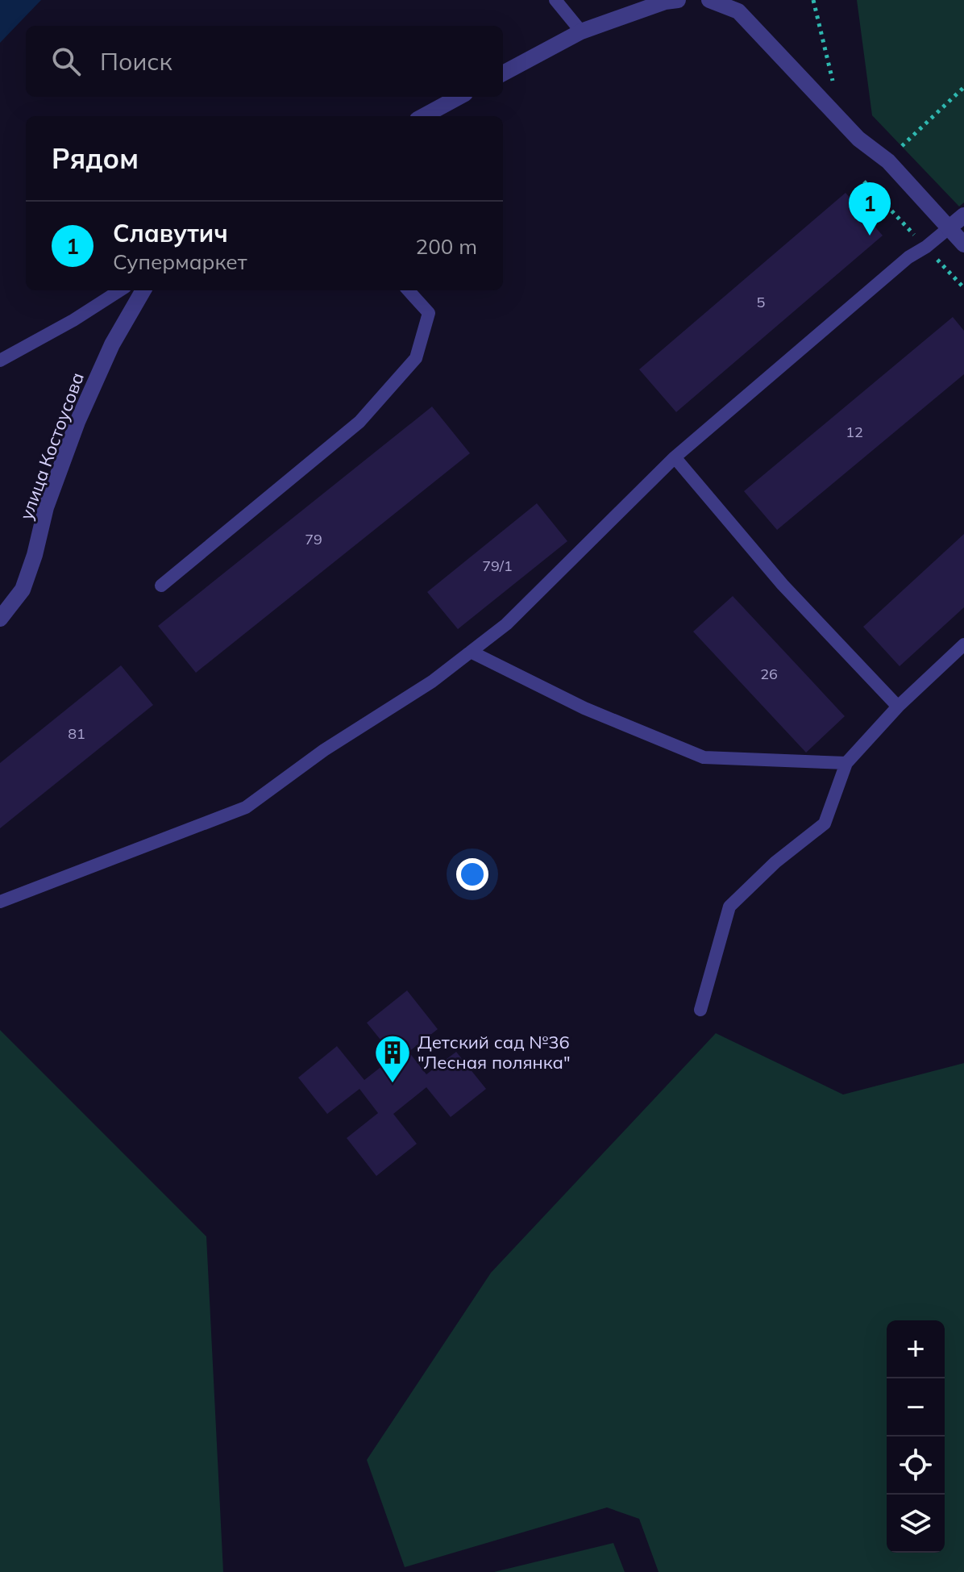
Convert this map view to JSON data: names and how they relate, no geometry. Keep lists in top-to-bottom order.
{
  "streets": {
    "street": ["улица Костоусова"]
  },
  "places": {
    "building": ["Детский сад №36 \"Лесная полянка\""]
  },
  "house_numbers": [
    "5",
    "12",
    "79",
    "79/1",
    "26",
    "81"
  ],
  "page": {
    "search": "Поиск",
    "heading": "Рядом",
    "pins": "1",
    "list": [
      {
        "mark": "1",
        "name": "Славутич",
        "note": "Супермаркет",
        "value": "200 m"
      }
    ],
    "map_buttons": ["+", "−"]
  }
}
